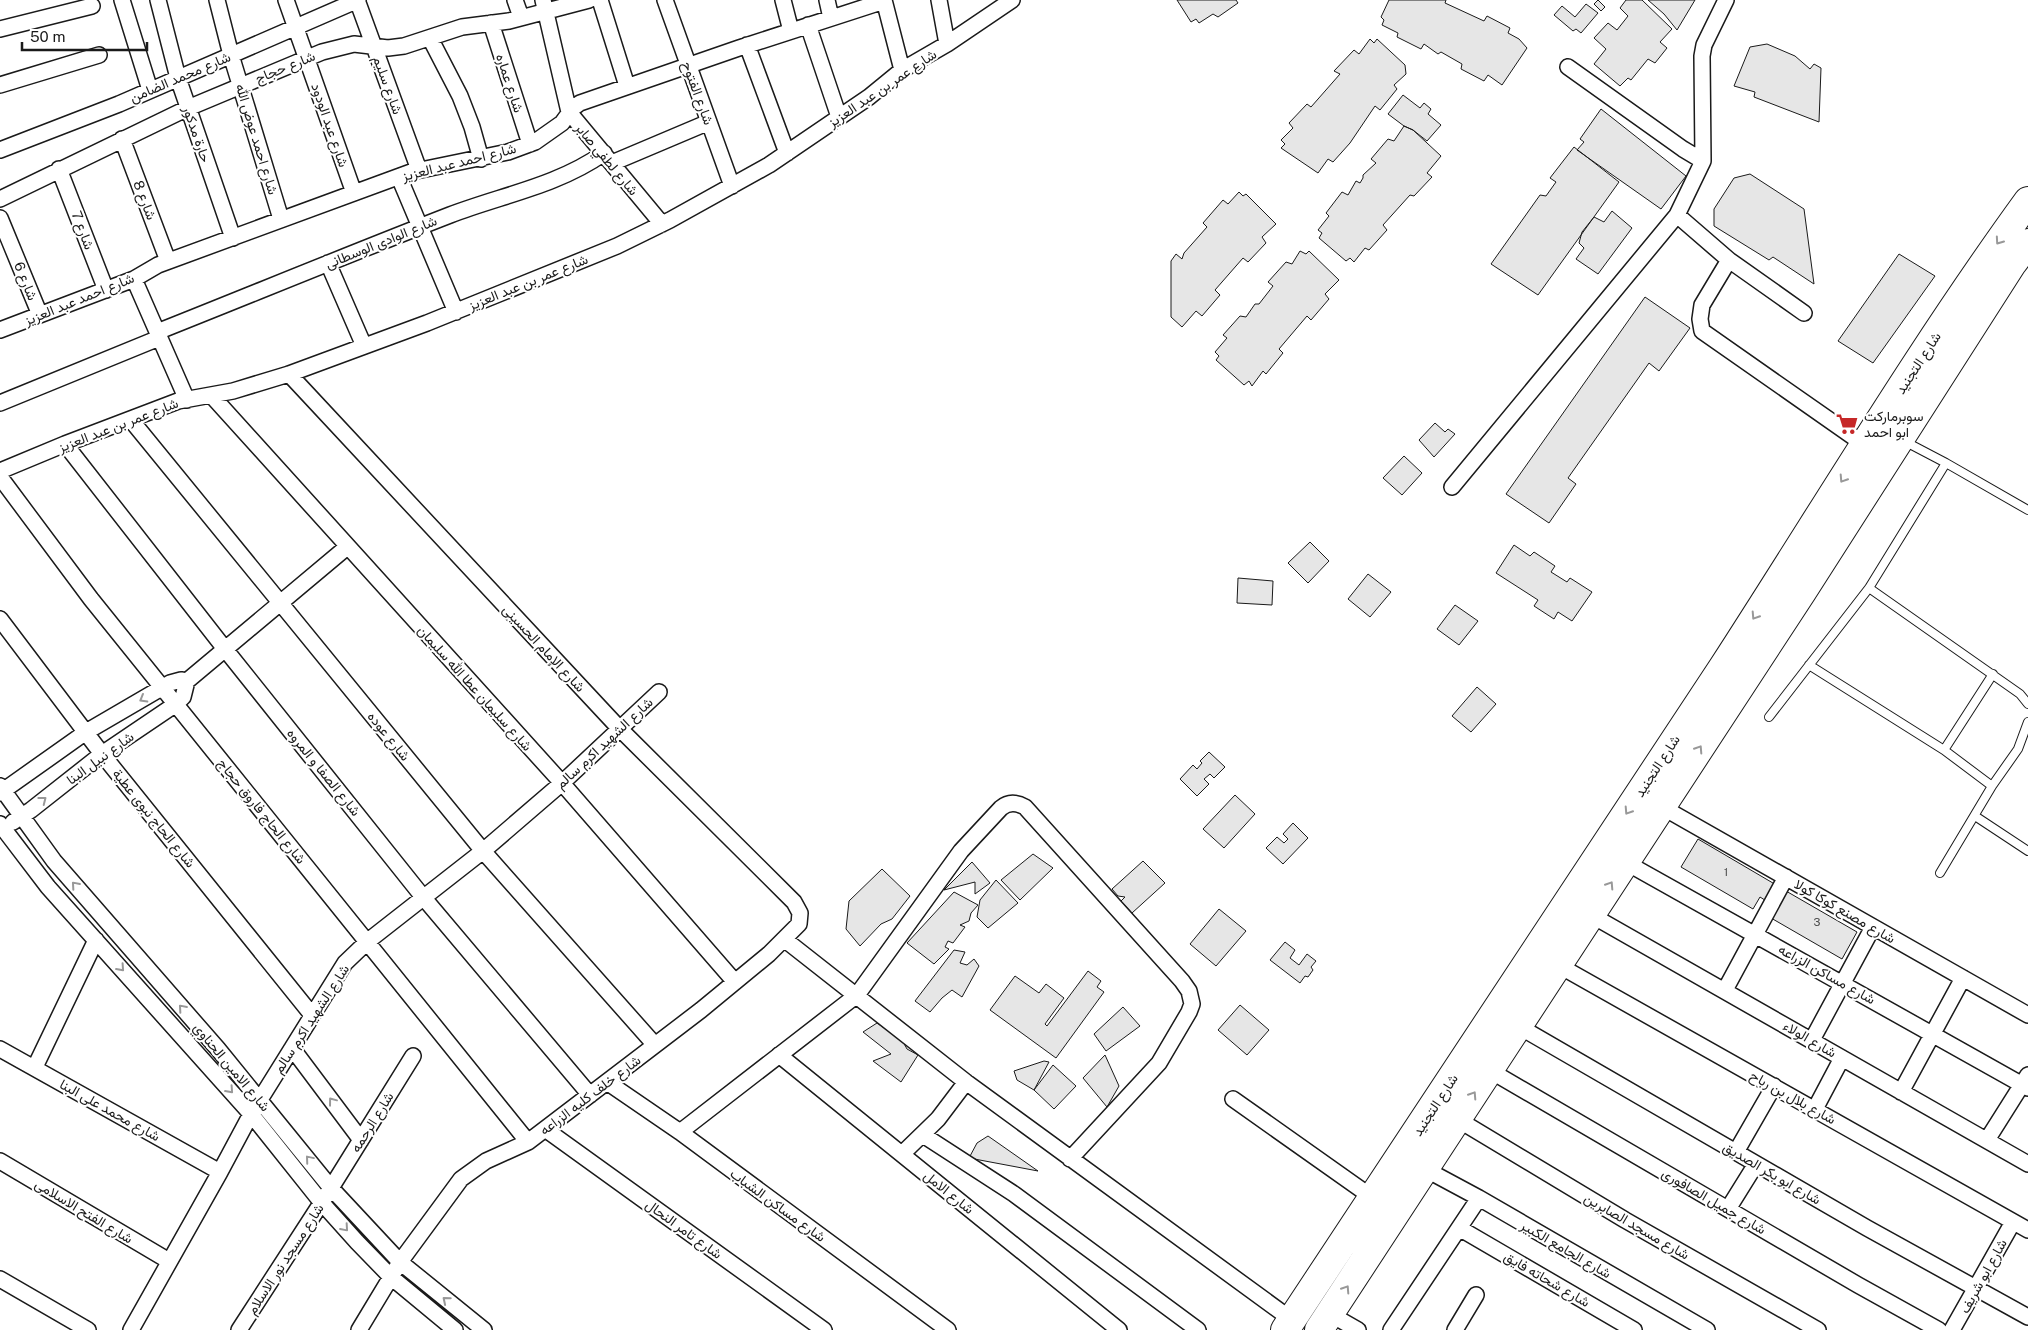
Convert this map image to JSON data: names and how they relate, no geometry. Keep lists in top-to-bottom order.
{
  "streets": {
    "highway": ["شارع التجنيد"],
    "street": [
      "شارع حجاج",
      "شارع محمد الضامن",
      "شارع عماره",
      "شارع سليم",
      "شارع عمر بن عبد العزيز",
      "شارع الفتوح",
      "شارع عبد الودود",
      "حارة مدكور",
      "شارع احمد عوض الله",
      "شارع لطفي صابر",
      "شارع احمد عبد العزيز",
      "شارع 8",
      "شارع 7",
      "شارع الوادى الوسطانى",
      "شارع 6",
      "شارع الإمام الحسينى",
      "شارع سليمان عطا الله سليمان",
      "شارع عوده",
      "شارع الشهيد اكرم سالم",
      "شارع نبيل البنا",
      "شارع الصفا و المروه",
      "شارع الحاج فاروق حجاج",
      "شارع الحاج نبوى عطية",
      "شارع مصنع كوكا كولا",
      "شارع مساكن الزراعه",
      "شارع الولاء",
      "شارع الامين الحناوي",
      "شارع خلف كليه الزراعه",
      "شارع بلال بن رباح",
      "شارع محمد على البنا",
      "شارع الرحمه",
      "شارع ابو بكر الصديق",
      "شارع الامل",
      "شارع جميل الصافورى",
      "شارع مساكن الشباب",
      "شارع الفتح الاسلامى",
      "شارع مسجد الصابرين",
      "شارع تامر النحال",
      "شارع الجامع الكبير",
      "شارع مسجد نور الاسلام",
      "شارع ابو شريف",
      "شارع شحاته فايق"
    ]
  },
  "crossings": [
    ["شارع حجاج", "شارع عماره"],
    ["شارع حجاج", "شارع سليم"],
    ["شارع حجاج", "شارع عبد الودود"],
    ["شارع حجاج", "حارة مدكور"],
    ["شارع حجاج", "شارع احمد عوض الله"],
    ["شارع حجاج", "شارع لطفي صابر"],
    ["شارع حجاج", "شارع 8"],
    ["شارع حجاج", "شارع 7"],
    ["شارع محمد الضامن", "شارع سليم"],
    ["شارع محمد الضامن", "شارع عبد الودود"],
    ["شارع محمد الضامن", "حارة مدكور"],
    ["شارع محمد الضامن", "شارع احمد عوض الله"],
    ["شارع عماره", "شارع احمد عبد العزيز"],
    ["شارع سليم", "شارع احمد عبد العزيز"],
    ["شارع عمر بن عبد العزيز", "شارع الفتوح"],
    ["شارع عمر بن عبد العزيز", "شارع لطفي صابر"],
    ["شارع عمر بن عبد العزيز", "شارع الإمام الحسينى"],
    ["شارع عمر بن عبد العزيز", "شارع سليمان عطا الله سليمان"],
    ["شارع عمر بن عبد العزيز", "شارع عوده"],
    ["شارع عمر بن عبد العزيز", "شارع الصفا و المروه"],
    ["شارع الفتوح", "شارع احمد عبد العزيز"],
    ["شارع الفتوح", "شارع الوادى الوسطانى"],
    ["شارع عبد الودود", "شارع احمد عبد العزيز"],
    ["حارة مدكور", "شارع احمد عبد العزيز"],
    ["شارع احمد عوض الله", "شارع احمد عبد العزيز"],
    ["شارع لطفي صابر", "شارع احمد عبد العزيز"],
    ["شارع لطفي صابر", "شارع الوادى الوسطانى"],
    ["شارع احمد عبد العزيز", "شارع 8"],
    ["شارع احمد عبد العزيز", "شارع 7"],
    ["شارع احمد عبد العزيز", "شارع 6"],
    ["شارع التجنيد", "شارع مصنع كوكا كولا"],
    ["شارع التجنيد", "شارع مساكن الزراعه"],
    ["شارع التجنيد", "شارع الولاء"],
    ["شارع التجنيد", "شارع بلال بن رباح"],
    ["شارع التجنيد", "شارع ابو بكر الصديق"],
    ["شارع التجنيد", "شارع جميل الصافورى"],
    ["شارع التجنيد", "شارع مسجد الصابرين"],
    ["شارع التجنيد", "شارع الجامع الكبير"],
    ["شارع الإمام الحسينى", "شارع الشهيد اكرم سالم"],
    ["شارع الإمام الحسينى", "شارع خلف كليه الزراعه"],
    ["شارع سليمان عطا الله سليمان", "شارع الشهيد اكرم سالم"],
    ["شارع سليمان عطا الله سليمان", "شارع نبيل البنا"],
    ["شارع سليمان عطا الله سليمان", "شارع خلف كليه الزراعه"],
    ["شارع عوده", "شارع الشهيد اكرم سالم"],
    ["شارع عوده", "شارع نبيل البنا"],
    ["شارع عوده", "شارع خلف كليه الزراعه"],
    ["شارع الشهيد اكرم سالم", "شارع الصفا و المروه"],
    ["شارع الشهيد اكرم سالم", "شارع الحاج فاروق حجاج"],
    ["شارع الشهيد اكرم سالم", "شارع الحاج نبوى عطية"],
    ["شارع الشهيد اكرم سالم", "شارع الامين الحناوي"],
    ["شارع الشهيد اكرم سالم", "شارع محمد على البنا"],
    ["شارع الشهيد اكرم سالم", "شارع الفتح الاسلامى"],
    ["شارع نبيل البنا", "شارع الصفا و المروه"],
    ["شارع نبيل البنا", "شارع الحاج فاروق حجاج"],
    ["شارع نبيل البنا", "شارع الحاج نبوى عطية"],
    ["شارع نبيل البنا", "شارع الامين الحناوي"],
    ["شارع الصفا و المروه", "شارع خلف كليه الزراعه"],
    ["شارع الحاج فاروق حجاج", "شارع خلف كليه الزراعه"],
    ["شارع الامين الحناوي", "شارع خلف كليه الزراعه"],
    ["شارع الامين الحناوي", "شارع الرحمه"],
    ["شارع الامين الحناوي", "شارع مسجد نور الاسلام"],
    ["شارع خلف كليه الزراعه", "شارع مساكن الشباب"],
    ["شارع خلف كليه الزراعه", "شارع تامر النحال"],
    ["شارع بلال بن رباح", "شارع ابو شريف"],
    ["شارع الرحمه", "شارع مسجد نور الاسلام"],
    ["شارع ابو بكر الصديق", "شارع ابو شريف"]
  ],
  "places": {
    "supermarket": ["سوبرماركت ابو احمد"]
  },
  "house_numbers": ["1", "3"],
  "scale_bar": "50 m"
}
